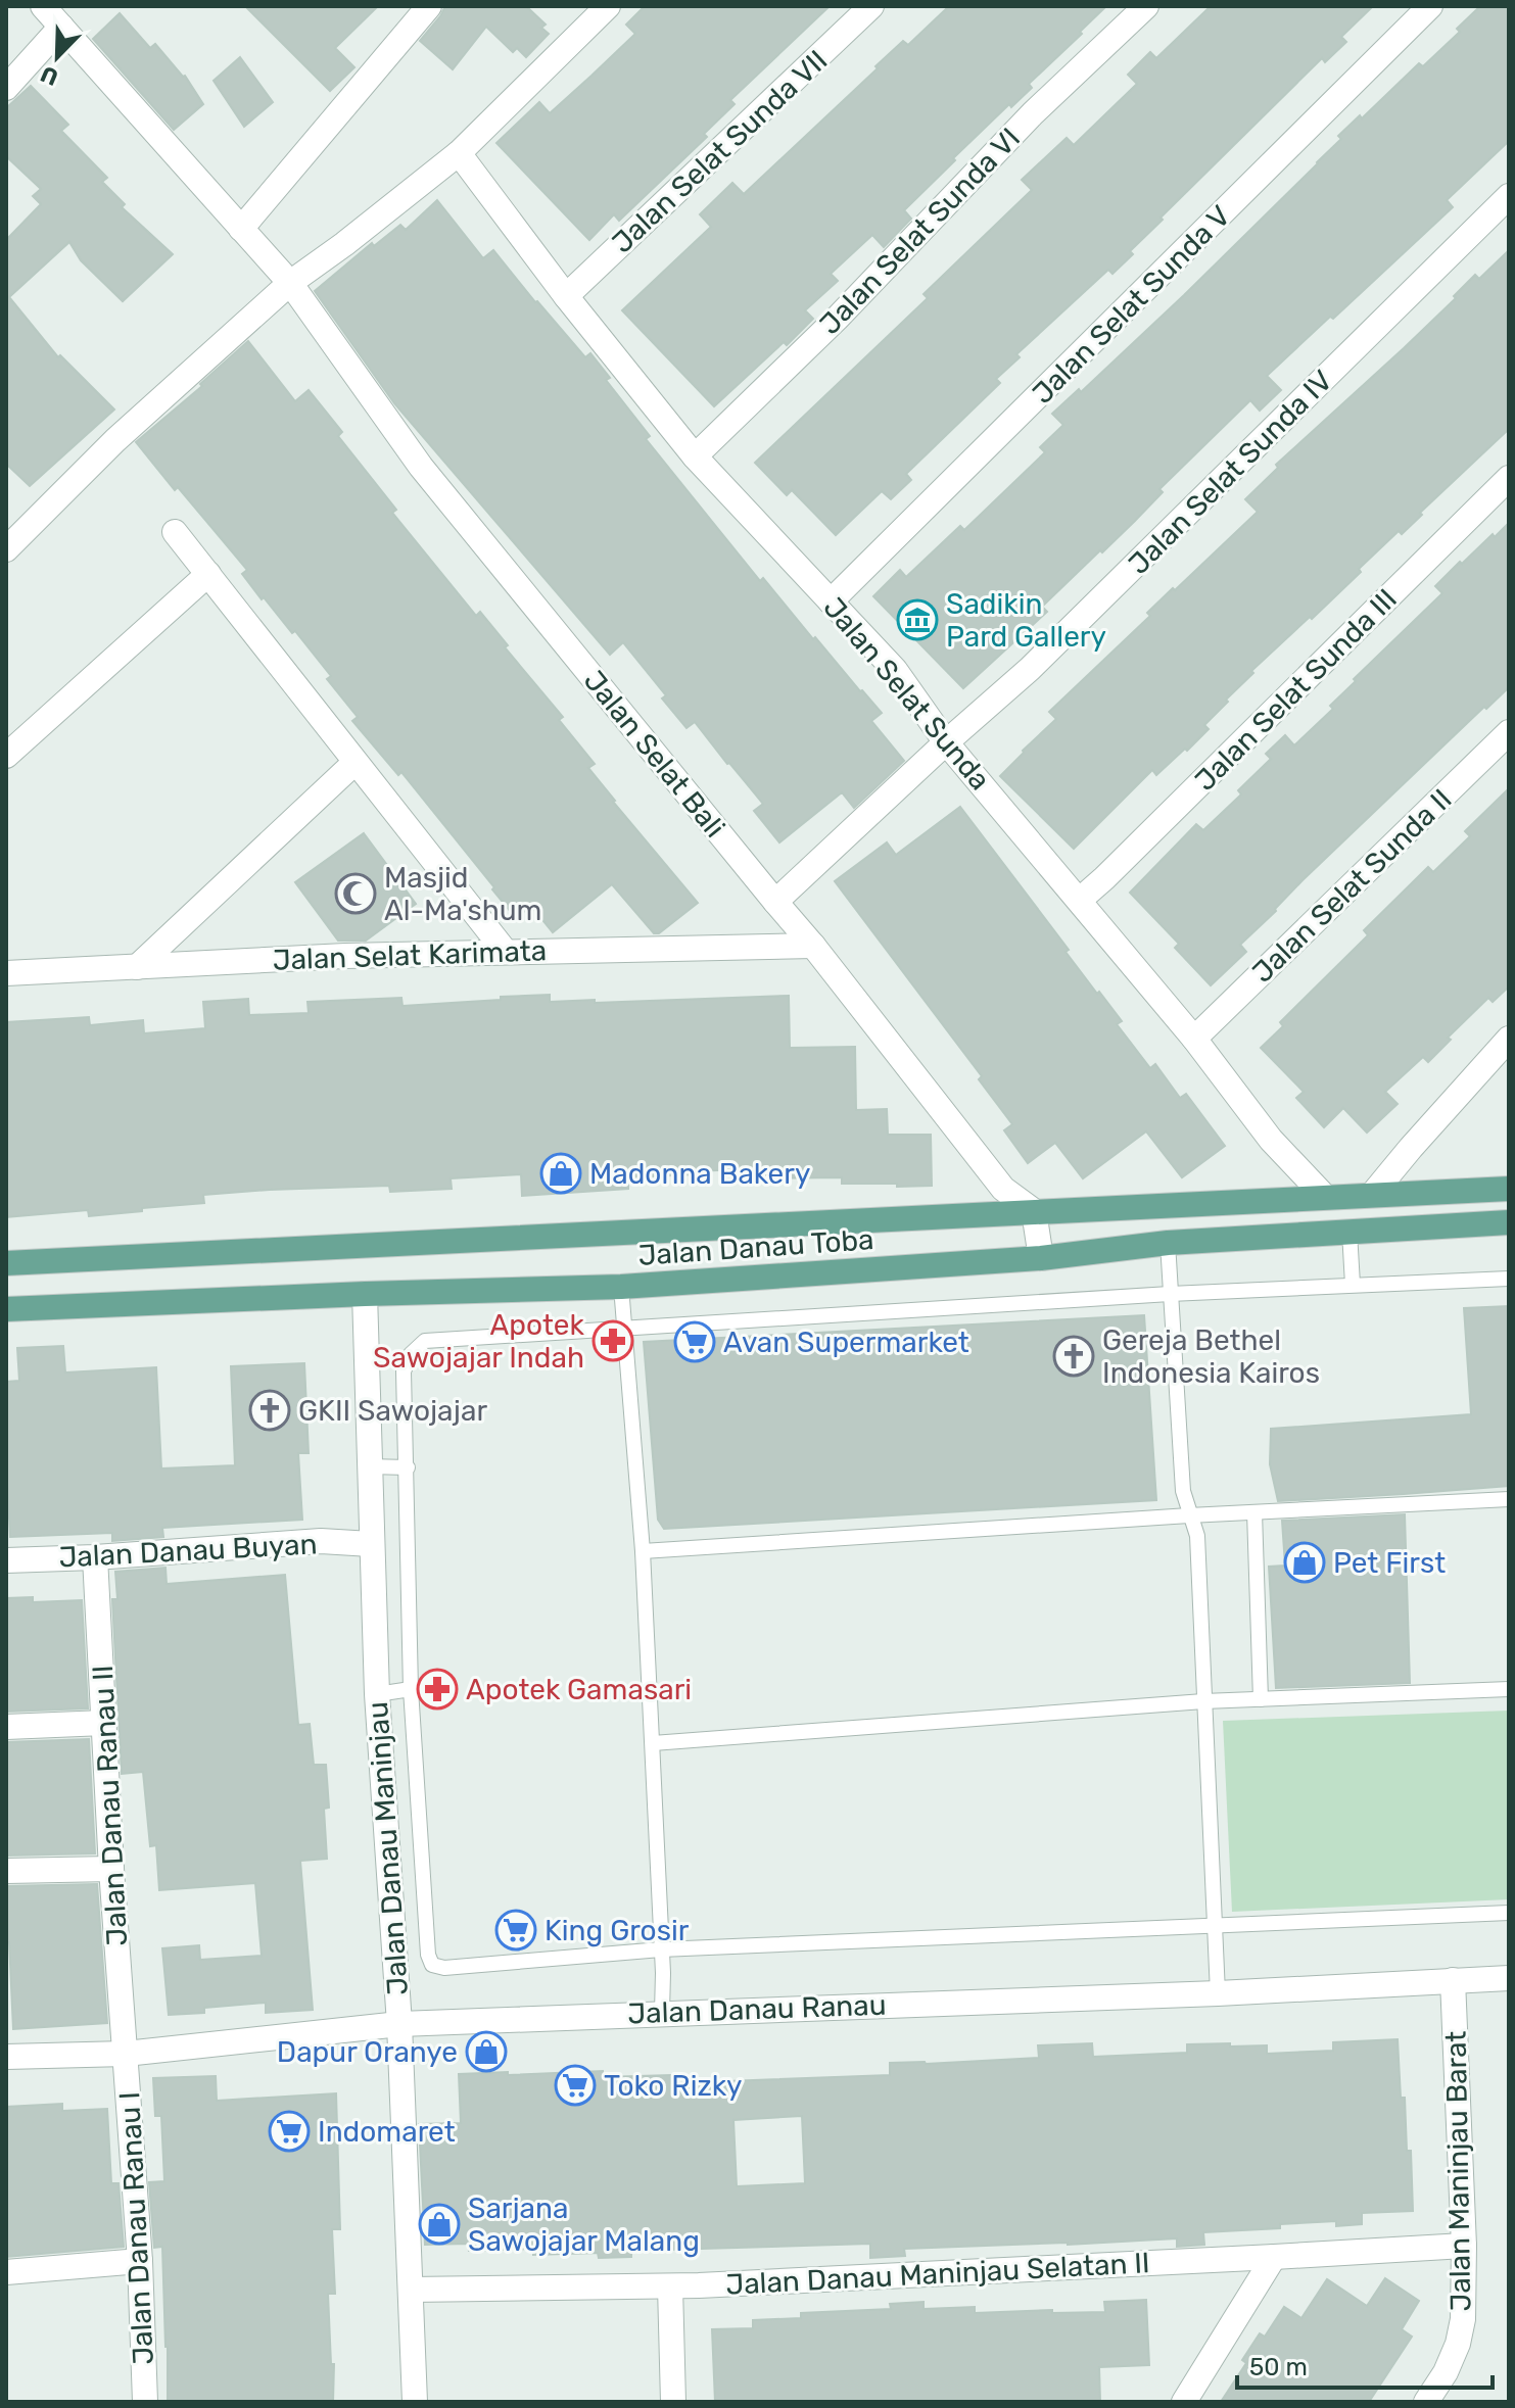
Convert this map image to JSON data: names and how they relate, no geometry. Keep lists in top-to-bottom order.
{
  "streets": {
    "main road": ["Jalan Danau Toba"],
    "street": [
      "Jalan Selat Sunda VII",
      "Jalan Selat Sunda VI",
      "Jalan Selat Sunda V",
      "Jalan Selat Sunda IV",
      "Jalan Selat Sunda III",
      "Jalan Selat Sunda",
      "Jalan Selat Bali",
      "Jalan Selat Sunda II",
      "Jalan Selat Karimata",
      "Jalan Danau Buyan",
      "Jalan Danau Ranau II",
      "Jalan Danau Maninjau",
      "Jalan Danau Ranau",
      "Jalan Maninjau Barat",
      "Jalan Danau Ranau I",
      "Jalan Danau Maninjau Selatan II"
    ]
  },
  "crossings": [
    ["Jalan Selat Sunda VII", "Jalan Selat Sunda"],
    ["Jalan Selat Sunda VI", "Jalan Selat Sunda"],
    ["Jalan Selat Sunda V", "Jalan Selat Sunda"],
    ["Jalan Selat Sunda IV", "Jalan Selat Sunda"],
    ["Jalan Selat Sunda IV", "Jalan Selat Bali"],
    ["Jalan Selat Sunda III", "Jalan Selat Sunda"],
    ["Jalan Selat Sunda", "Jalan Selat Sunda II"],
    ["Jalan Selat Sunda", "Jalan Danau Toba"],
    ["Jalan Selat Bali", "Jalan Selat Karimata"],
    ["Jalan Selat Bali", "Jalan Danau Toba"],
    ["Jalan Danau Toba", "Jalan Danau Maninjau"],
    ["Jalan Danau Buyan", "Jalan Danau Ranau II"],
    ["Jalan Danau Buyan", "Jalan Danau Maninjau"],
    ["Jalan Danau Ranau II", "Jalan Danau Ranau"],
    ["Jalan Danau Ranau II", "Jalan Danau Ranau I"],
    ["Jalan Danau Maninjau", "Jalan Danau Ranau"],
    ["Jalan Danau Maninjau", "Jalan Danau Maninjau Selatan II"],
    ["Jalan Danau Ranau", "Jalan Maninjau Barat"],
    ["Jalan Danau Ranau", "Jalan Danau Ranau I"],
    ["Jalan Maninjau Barat", "Jalan Danau Maninjau Selatan II"]
  ],
  "places": {
    "museum": ["Sadikin Pard Gallery"],
    "mosque": ["Masjid Al-Ma'shum"],
    "shop": [
      "Madonna Bakery",
      "Pet First",
      "Dapur Oranye",
      "Sarjana Sawojajar Malang"
    ],
    "pharmacy": ["Apotek Sawojajar Indah", "Apotek Gamasari"],
    "supermarket": [
      "Avan Supermarket",
      "King Grosir",
      "Toko Rizky",
      "Indomaret"
    ],
    "church": ["Gereja Bethel Indonesia Kairos", "GKII Sawojajar"]
  },
  "scale_bar": "50 m",
  "north": "bottom left"
}
